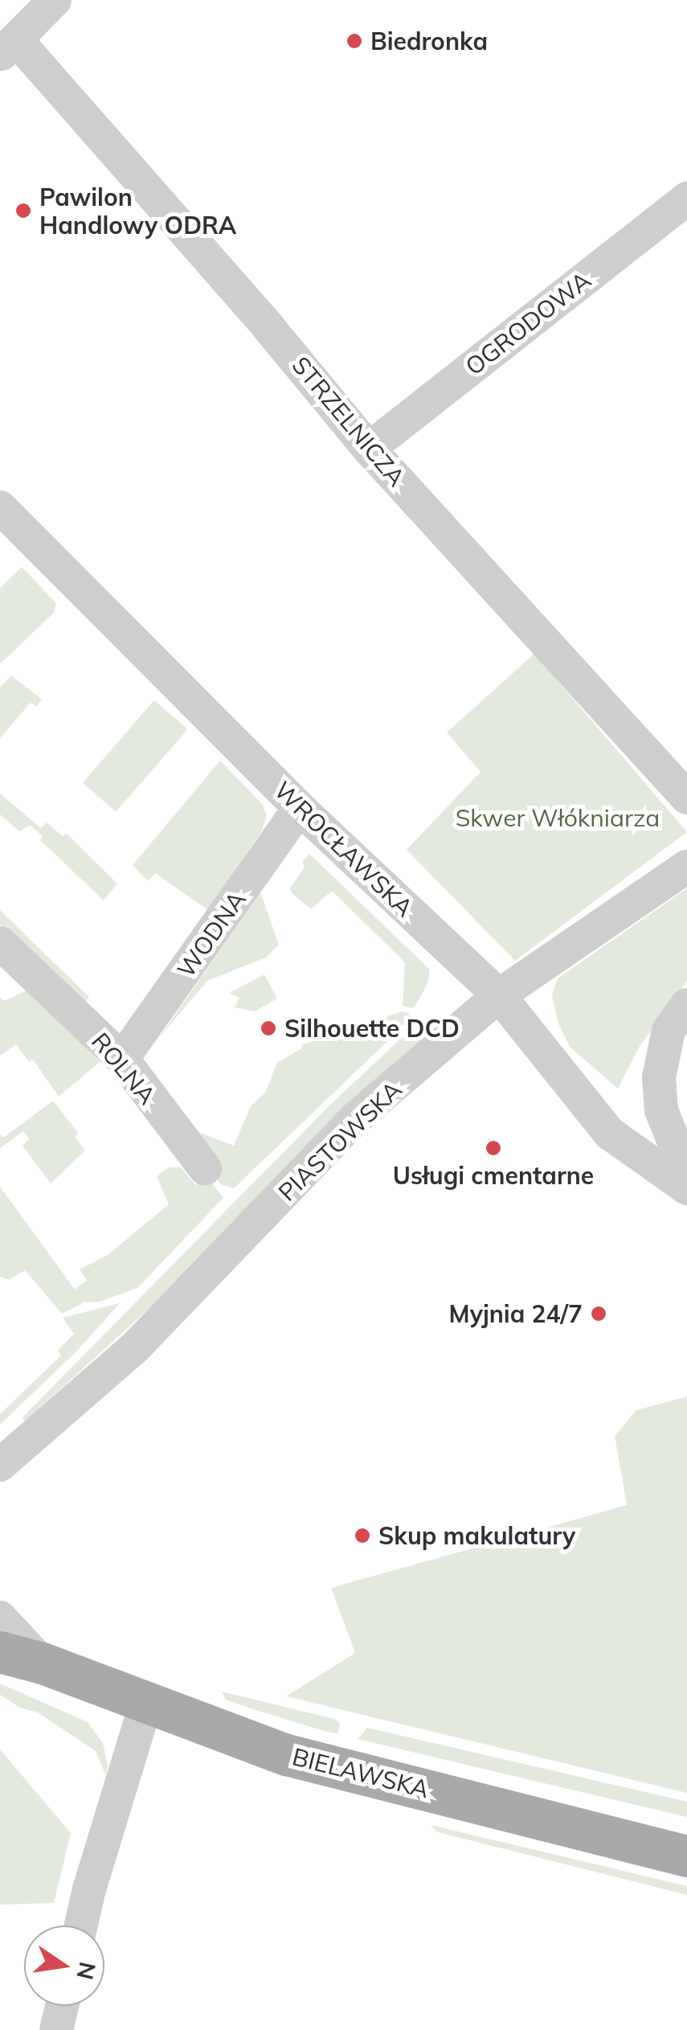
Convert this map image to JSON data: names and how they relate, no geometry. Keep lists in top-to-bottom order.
{
  "streets": {
    "main road": ["BIELAWSKA"],
    "street": [
      "OGRODOWA",
      "STRZELNICZA",
      "WROCŁAWSKA",
      "WODNA",
      "ROLNA",
      "PIASTOWSKA"
    ]
  },
  "crossings": [
    ["OGRODOWA", "STRZELNICZA"],
    ["WROCŁAWSKA", "WODNA"],
    ["WROCŁAWSKA", "PIASTOWSKA"],
    ["WODNA", "ROLNA"]
  ],
  "parks": ["Skwer Włókniarza"],
  "places": [
    "Biedronka",
    "Pawilon Handlowy ODRA",
    "Silhouette DCD",
    "Usługi cmentarne",
    "Myjnia 24/7",
    "Skup makulatury"
  ],
  "north": "right"
}
